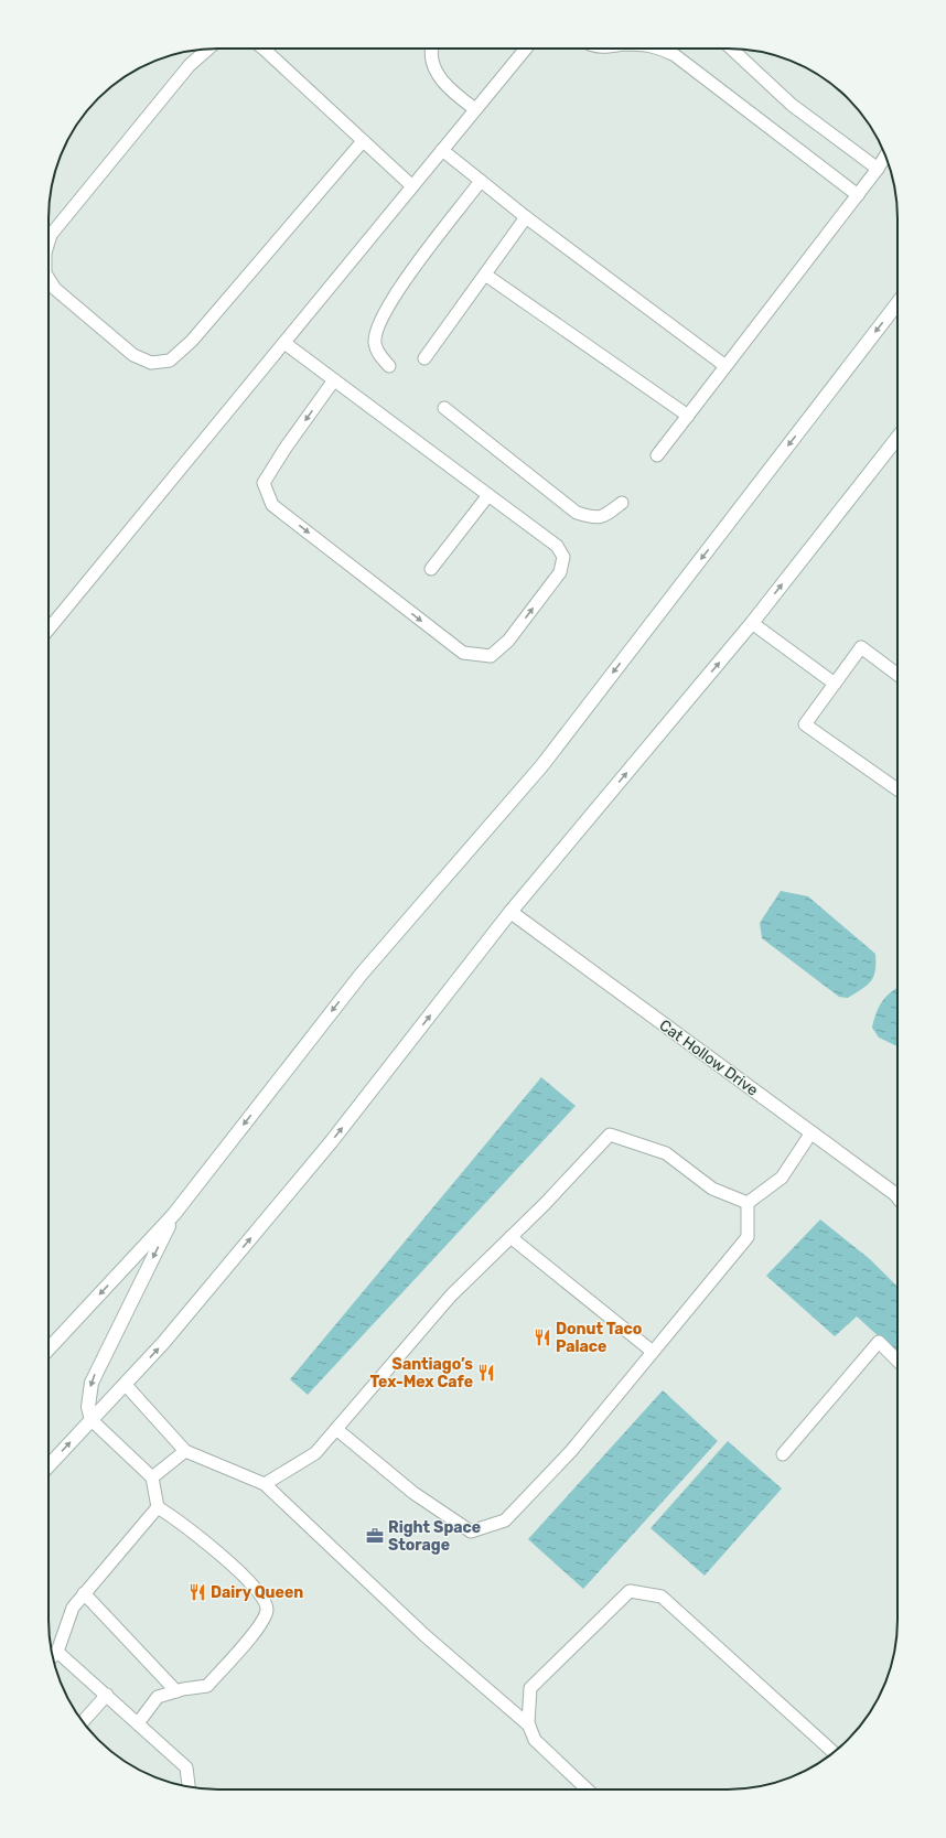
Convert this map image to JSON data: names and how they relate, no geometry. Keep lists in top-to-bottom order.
{
  "streets": {
    "main road": ["Cat Hollow Drive"]
  },
  "places": {
    "restaurant": ["Donut Taco Palace", "Santiago’s Tex-Mex Cafe", "Dairy Queen"],
    "office": ["Right Space Storage"]
  }
}
